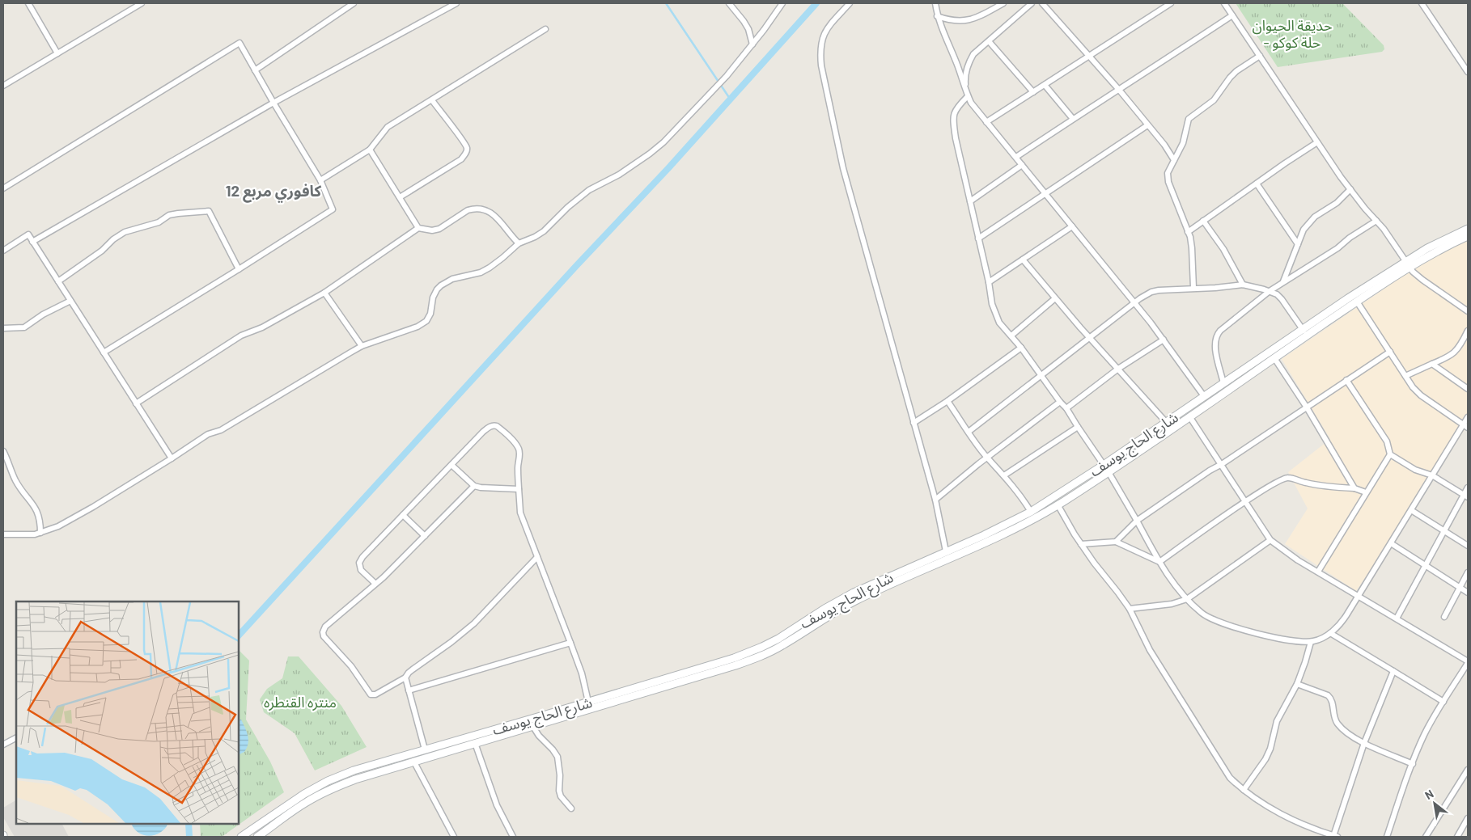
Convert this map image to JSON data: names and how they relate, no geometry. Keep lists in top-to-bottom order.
{
  "streets": {
    "main road": ["شارع الحاج يوسف"]
  },
  "districts": ["كافوري مربع 12"],
  "parks": ["حديقة الحيوان - حلة كوكو", "منتره القنطره"],
  "north": "top left"
}
